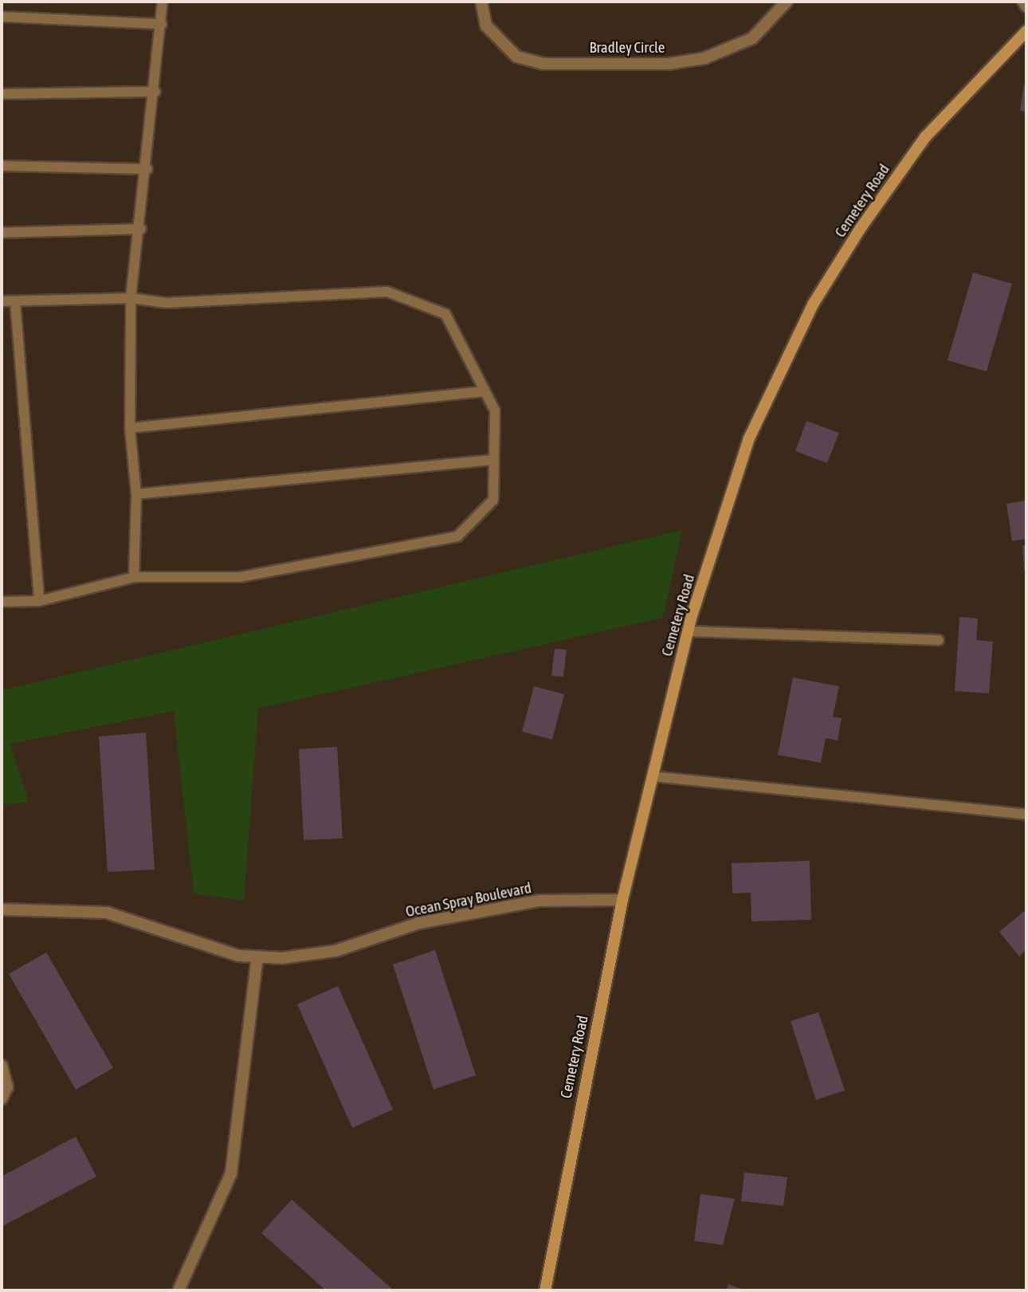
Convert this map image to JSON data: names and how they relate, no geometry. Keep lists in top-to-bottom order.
{
  "streets": {
    "street": ["Bradley Circle", "Cemetery Road", "Ocean Spray Boulevard"]
  },
  "crossings": [
    ["Cemetery Road", "Ocean Spray Boulevard"]
  ]
}
